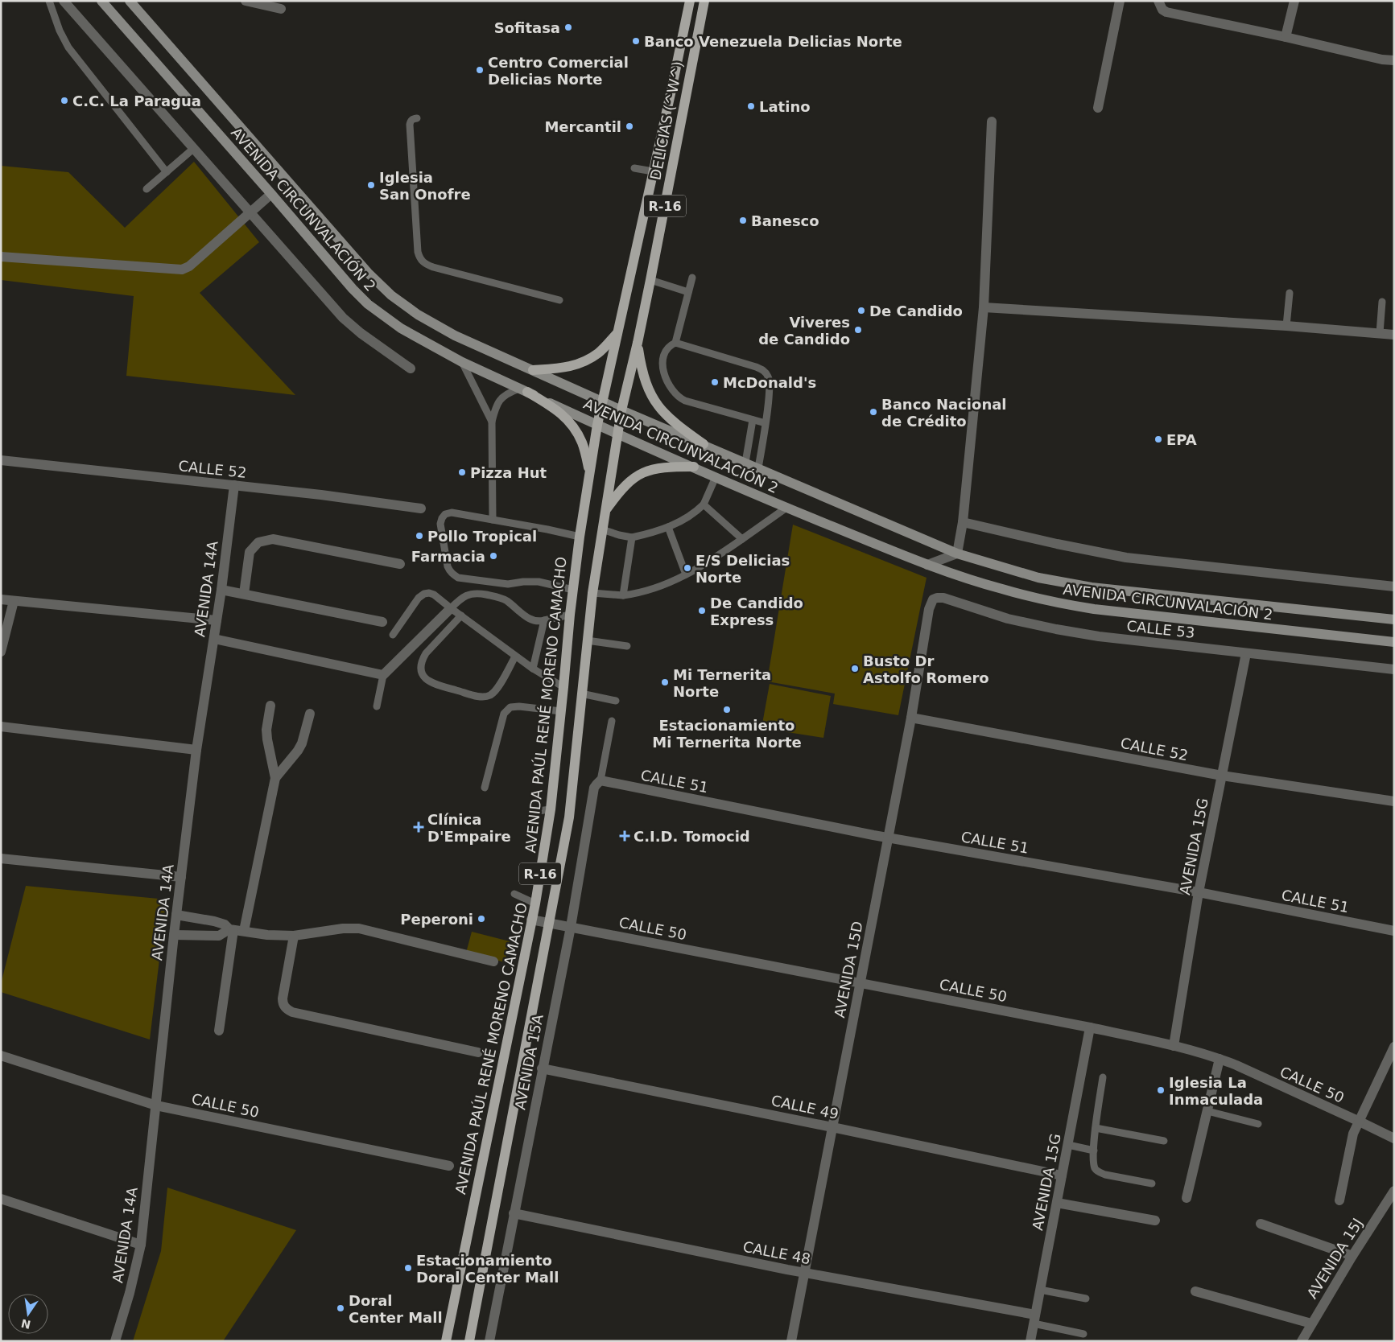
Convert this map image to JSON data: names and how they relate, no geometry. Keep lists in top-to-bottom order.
{
  "streets": {
    "main road": [
      "DELICIAS (^W^)",
      "R-16",
      "AVENIDA CIRCUNVALACIÓN 2",
      "AVENIDA PAÚL RENÉ MORENO CAMACHO"
    ],
    "street": [
      "CALLE 52",
      "AVENIDA 14A",
      "CALLE 53",
      "CALLE 51",
      "AVENIDA 15G",
      "CALLE 50",
      "AVENIDA 15D",
      "AVENIDA 15A",
      "CALLE 49",
      "CALLE 48",
      "AVENIDA 15J"
    ]
  },
  "crossings": [
    ["DELICIAS (^W^)", "R-16"],
    ["DELICIAS (^W^)", "AVENIDA CIRCUNVALACIÓN 2"],
    ["DELICIAS (^W^)", "AVENIDA PAÚL RENÉ MORENO CAMACHO"],
    ["R-16", "AVENIDA CIRCUNVALACIÓN 2"],
    ["R-16", "CALLE 50"],
    ["AVENIDA CIRCUNVALACIÓN 2", "AVENIDA PAÚL RENÉ MORENO CAMACHO"],
    ["CALLE 52", "AVENIDA 14A"],
    ["CALLE 52", "AVENIDA 15G"],
    ["CALLE 52", "AVENIDA 15D"],
    ["AVENIDA 14A", "CALLE 50"],
    ["CALLE 53", "AVENIDA 15G"],
    ["CALLE 53", "AVENIDA 15D"],
    ["AVENIDA PAÚL RENÉ MORENO CAMACHO", "CALLE 50"],
    ["CALLE 51", "AVENIDA 15G"],
    ["CALLE 51", "AVENIDA 15D"],
    ["CALLE 51", "AVENIDA 15A"],
    ["AVENIDA 15G", "CALLE 50"],
    ["AVENIDA 15G", "CALLE 49"],
    ["AVENIDA 15G", "CALLE 48"],
    ["CALLE 50", "AVENIDA 15D"],
    ["CALLE 50", "AVENIDA 15A"],
    ["AVENIDA 15D", "CALLE 49"],
    ["AVENIDA 15D", "CALLE 48"],
    ["AVENIDA 15A", "CALLE 49"],
    ["AVENIDA 15A", "CALLE 48"]
  ],
  "places": {
    "other": [
      "Sofitasa",
      "Banco Venezuela Delicias Norte",
      "Centro Comercial Delicias Norte",
      "C.C. La Paragua",
      "Latino",
      "Mercantil",
      "Iglesia San Onofre",
      "Banesco",
      "De Candido",
      "Viveres de Candido",
      "McDonald's",
      "Banco Nacional de Crédito",
      "EPA",
      "Pizza Hut",
      "Pollo Tropical",
      "Farmacia",
      "E/S Delicias Norte",
      "De Candido Express",
      "Busto Dr Astolfo Romero",
      "Mi Ternerita Norte",
      "Estacionamiento Mi Ternerita Norte",
      "Peperoni",
      "Iglesia La Inmaculada",
      "Estacionamiento Doral Center Mall",
      "Doral Center Mall"
    ],
    "health": ["Clínica D'Empaire", "C.I.D. Tomocid"]
  },
  "north": "bottom"
}
